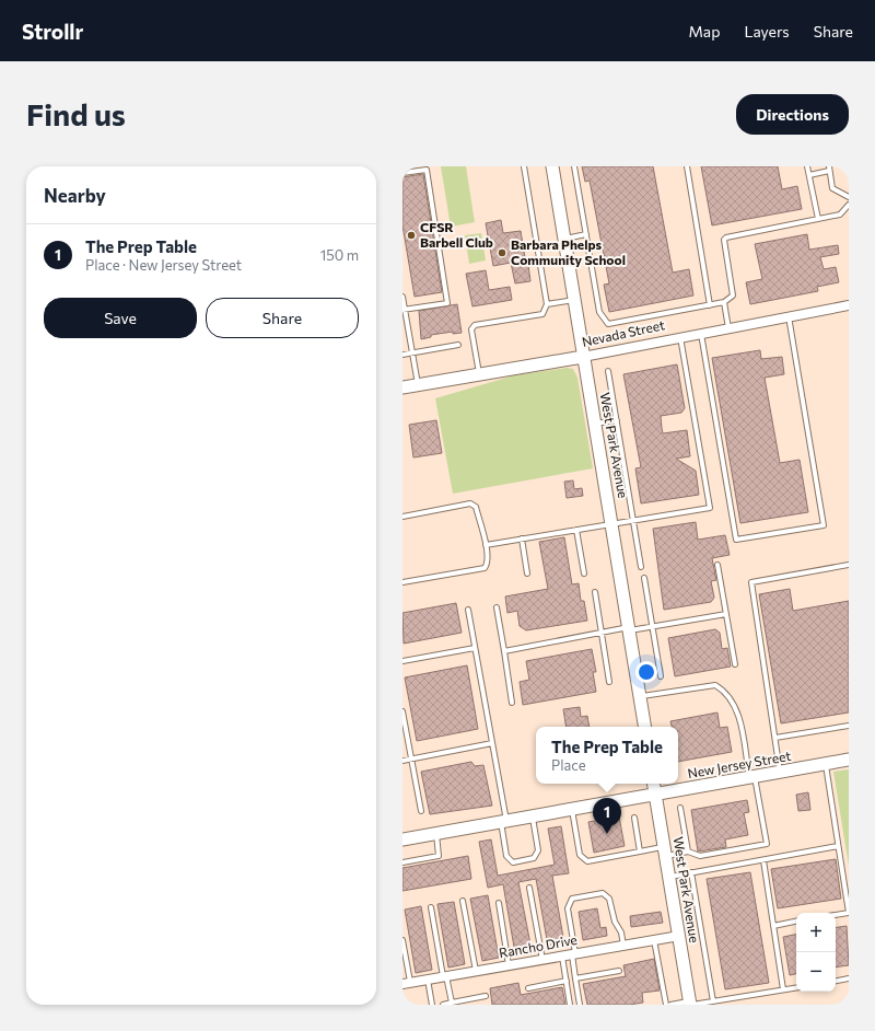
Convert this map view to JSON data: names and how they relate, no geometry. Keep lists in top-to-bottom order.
{
  "streets": {
    "street": [
      "Nevada Street",
      "West Park Avenue",
      "New Jersey Street",
      "Rancho Drive"
    ]
  },
  "crossings": [
    ["Nevada Street", "West Park Avenue"],
    ["West Park Avenue", "New Jersey Street"],
    ["West Park Avenue", "Rancho Drive"]
  ],
  "places": ["CFSR Barbell Club", "Barbara Phelps Community School"],
  "page": {
    "header": "Strollr",
    "nav": ["Map", "Layers", "Share"],
    "buttons": [
      "Directions",
      ["Save", "Share"]
    ],
    "title": "Find us",
    "heading": "Nearby",
    "list": [
      {
        "mark": "1",
        "name": "The Prep Table",
        "note": "Place · New Jersey Street",
        "value": "150 m"
      }
    ],
    "popup": ["The Prep Table", "Place"],
    "pins": "1",
    "map_buttons": ["+", "−"]
  }
}
